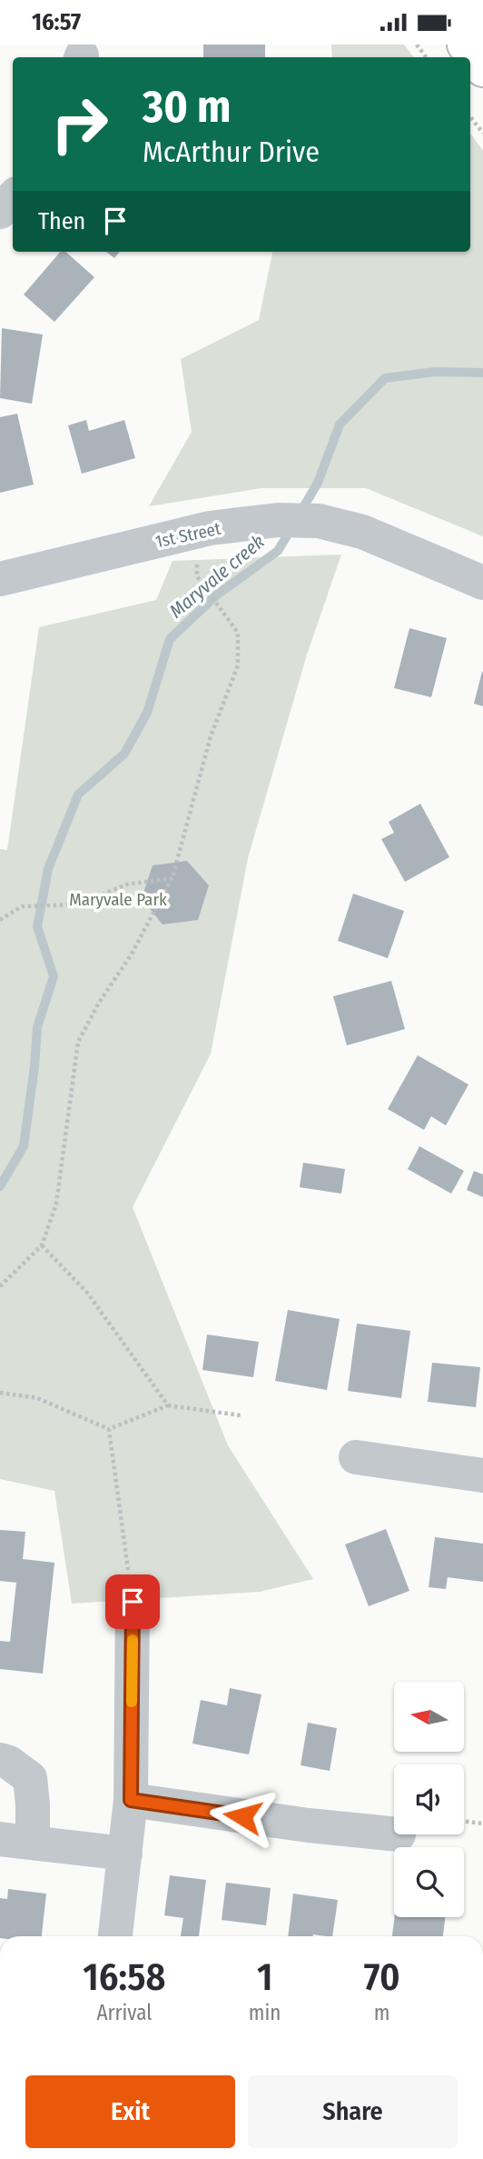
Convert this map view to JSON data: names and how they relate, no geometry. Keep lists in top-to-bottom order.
{
  "streets": {
    "street": ["1st Street"]
  },
  "water": ["Maryvale creek"],
  "parks": ["Maryvale Park"],
  "north": "left",
  "page": {
    "status": "16:57",
    "turn": ["30 m", "McArthur Drive"],
    "then": "Then",
    "eta": [
      "16:58",
      "Arrival",
      "1",
      "min",
      "70",
      "m"
    ],
    "buttons": ["Exit", "Share"]
  }
}
